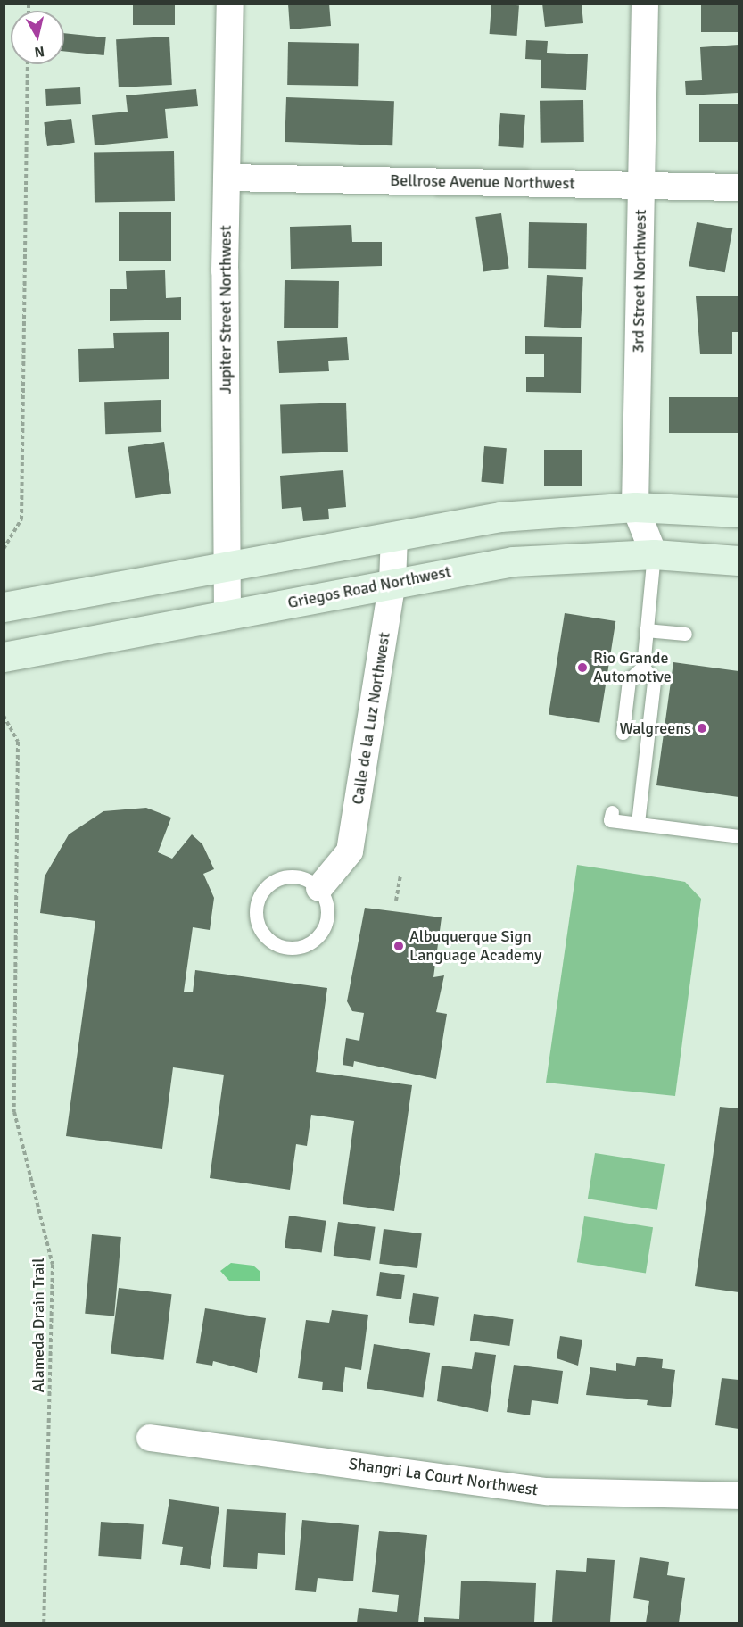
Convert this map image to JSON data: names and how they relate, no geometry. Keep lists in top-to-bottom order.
{
  "streets": {
    "main road": ["Griegos Road Northwest"],
    "street": [
      "Bellrose Avenue Northwest",
      "3rd Street Northwest",
      "Jupiter Street Northwest",
      "Calle de la Luz Northwest",
      "Shangri La Court Northwest"
    ],
    "path": ["Alameda Drain Trail"]
  },
  "crossings": [
    ["Bellrose Avenue Northwest", "3rd Street Northwest"],
    ["Bellrose Avenue Northwest", "Jupiter Street Northwest"],
    ["3rd Street Northwest", "Griegos Road Northwest"],
    ["Jupiter Street Northwest", "Griegos Road Northwest"],
    ["Griegos Road Northwest", "Calle de la Luz Northwest"]
  ],
  "places": ["Rio Grande Automotive", "Walgreens", "Albuquerque Sign Language Academy"],
  "north": "bottom"
}
